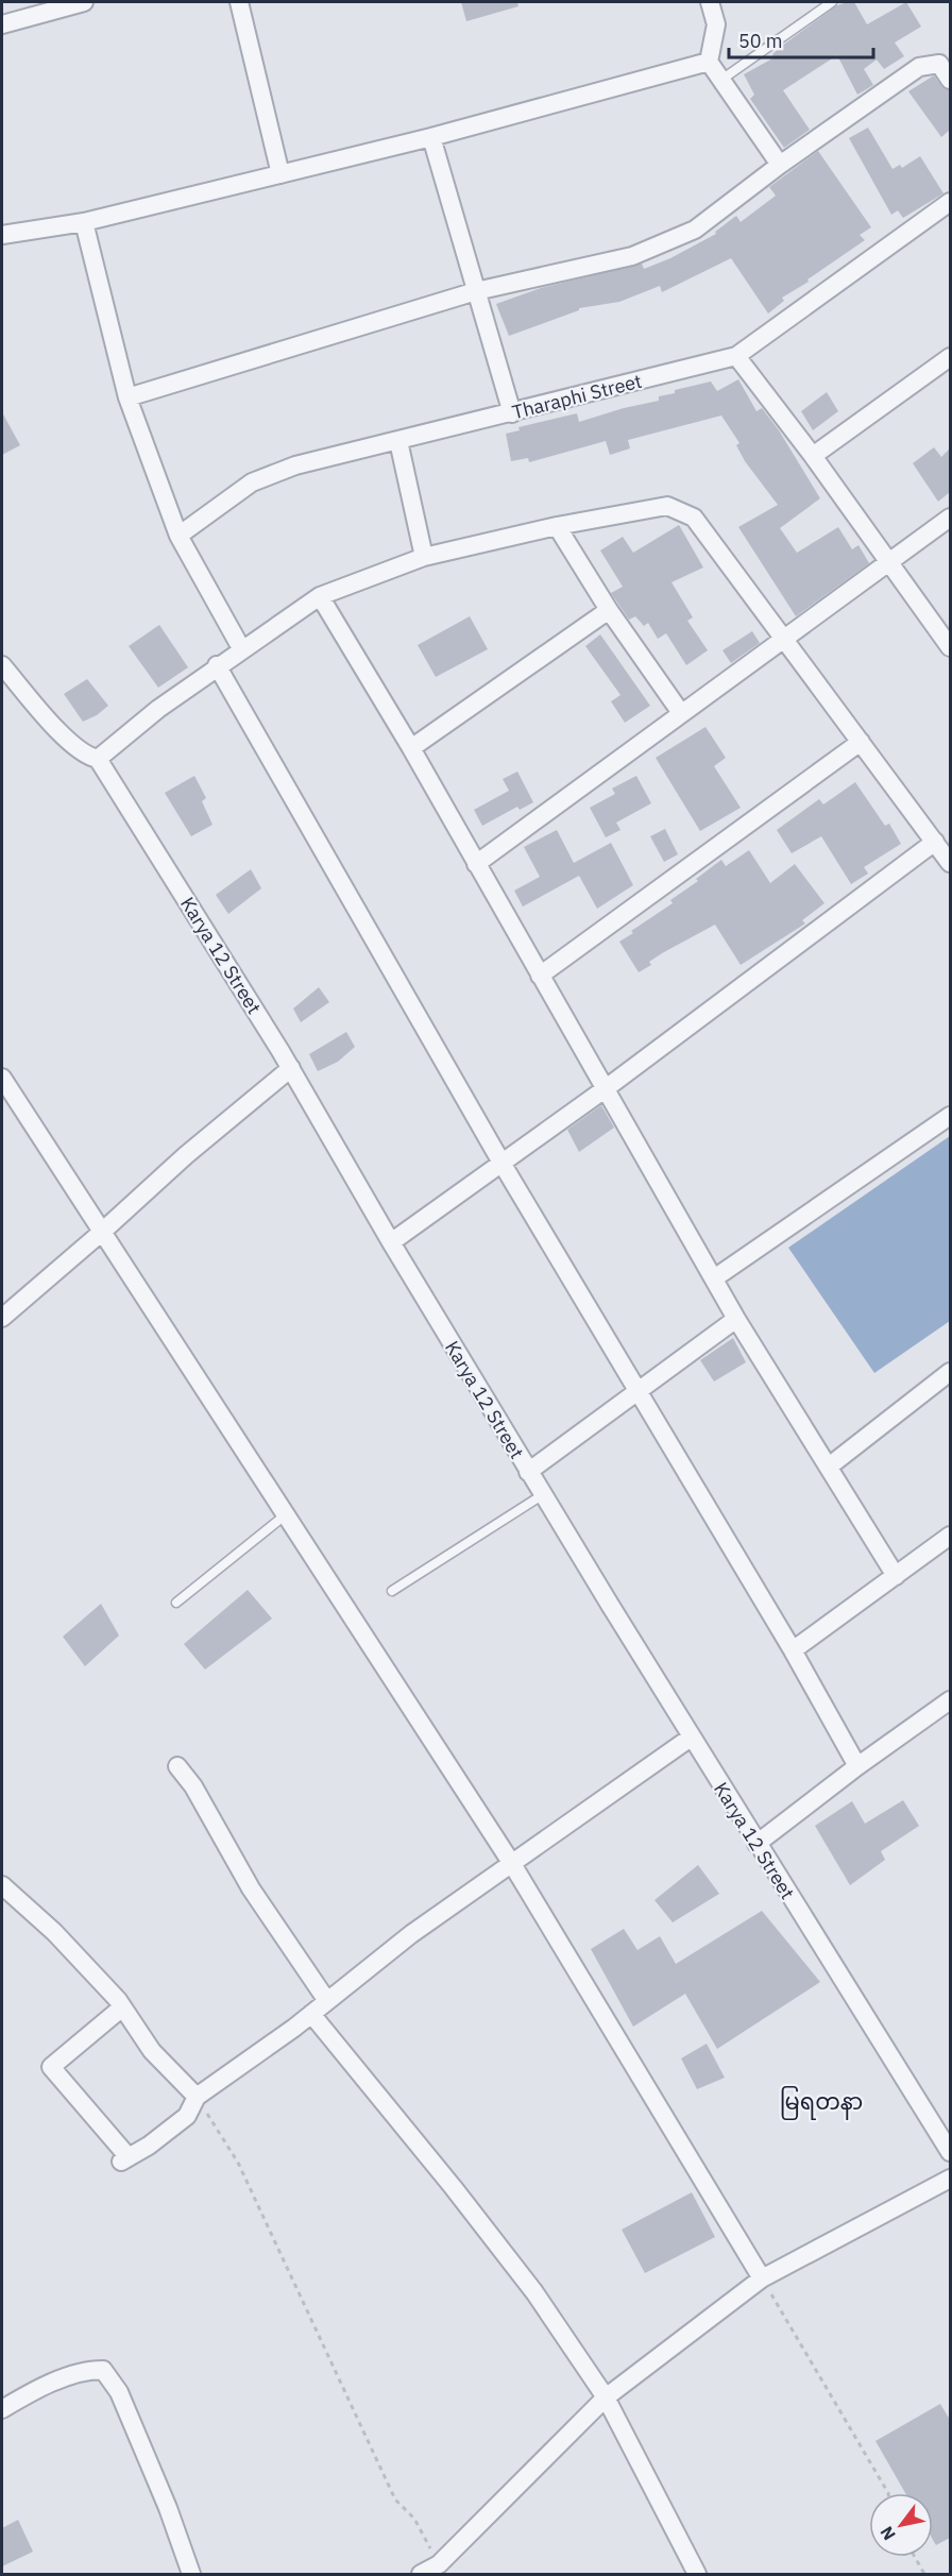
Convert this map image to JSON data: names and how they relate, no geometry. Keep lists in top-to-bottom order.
{
  "streets": {
    "street": ["Tharaphi Street", "Karya 12 Street"]
  },
  "districts": ["မြရတနာ"],
  "scale_bar": "50 m",
  "north": "bottom left"
}
